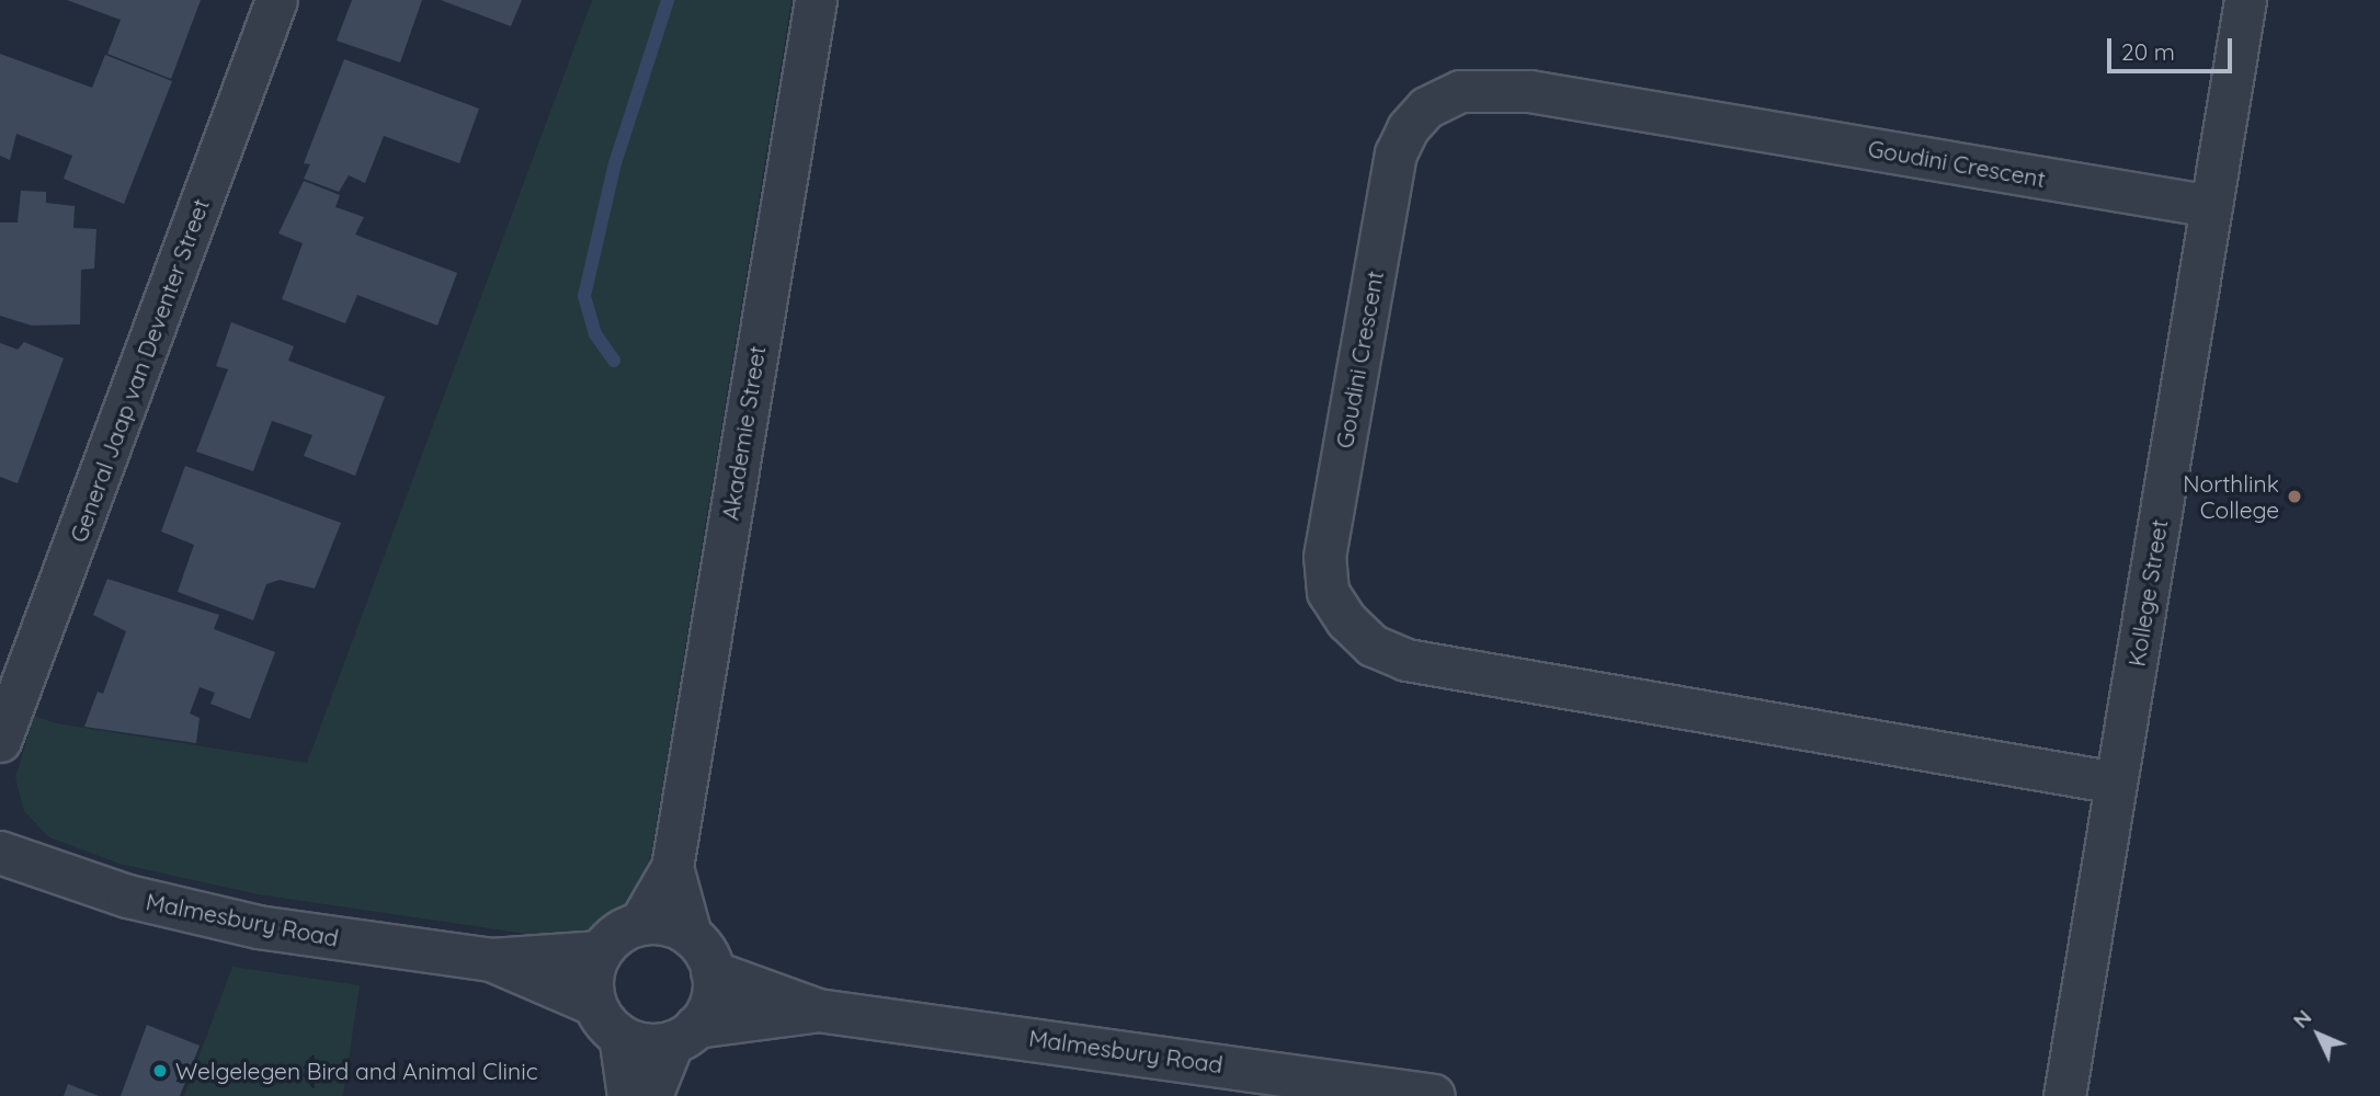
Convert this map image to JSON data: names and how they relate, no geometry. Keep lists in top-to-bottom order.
{
  "streets": {
    "street": [
      "Goudini Crescent",
      "General Jaap van Deventer Street",
      "Akademie Street",
      "Kollege Street",
      "Malmesbury Road"
    ]
  },
  "crossings": [
    ["Goudini Crescent", "Kollege Street"],
    ["Akademie Street", "Malmesbury Road"]
  ],
  "places": ["Northlink College", "Welgelegen Bird and Animal Clinic"],
  "scale_bar": "20 m",
  "north": "top left"
}
